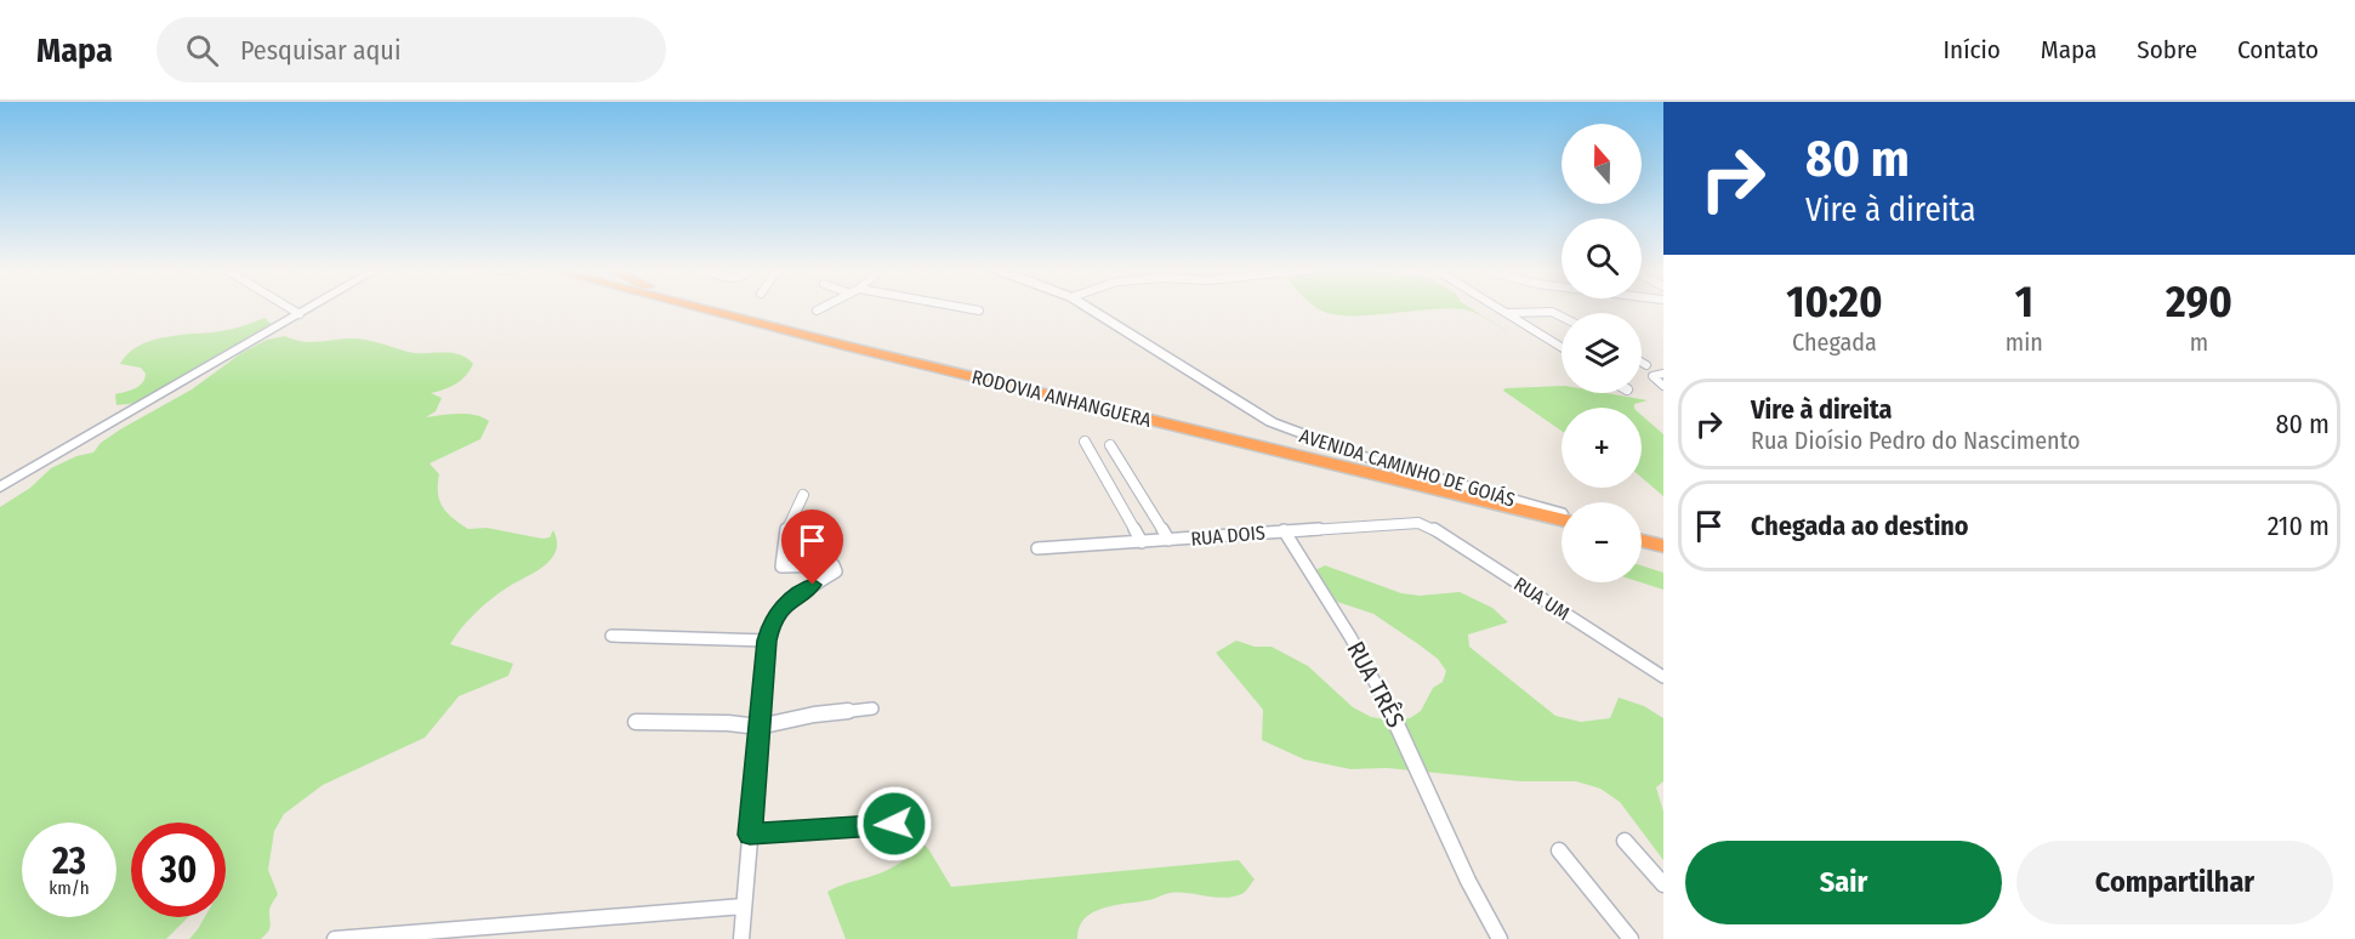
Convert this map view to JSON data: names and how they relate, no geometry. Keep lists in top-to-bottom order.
{
  "streets": {
    "highway": ["RODOVIA ANHANGUERA"],
    "main road": ["AVENIDA CAMINHO DE GOIÁS"],
    "street": ["RUA DOIS", "RUA UM", "RUA TRÊS"]
  },
  "crossings": [
    ["RUA DOIS", "RUA UM"],
    ["RUA DOIS", "RUA TRÊS"]
  ],
  "north": "top",
  "page": {
    "header": "Mapa",
    "search": "Pesquisar aqui",
    "nav": [
      "Início",
      "Mapa",
      "Sobre",
      "Contato"
    ],
    "turn": ["80 m", "Vire à direita"],
    "map_buttons": ["+", "−"],
    "eta": [
      "10:20",
      "Chegada",
      "1",
      "min",
      "290",
      "m"
    ],
    "list": [
      {
        "name": "Vire à direita",
        "note": "Rua Dioísio Pedro do Nascimento",
        "value": "80 m"
      },
      {
        "name": "Chegada ao destino",
        "value": "210 m"
      }
    ],
    "speed": "23 km/h",
    "limit": "30",
    "buttons": ["Sair", "Compartilhar"]
  }
}
